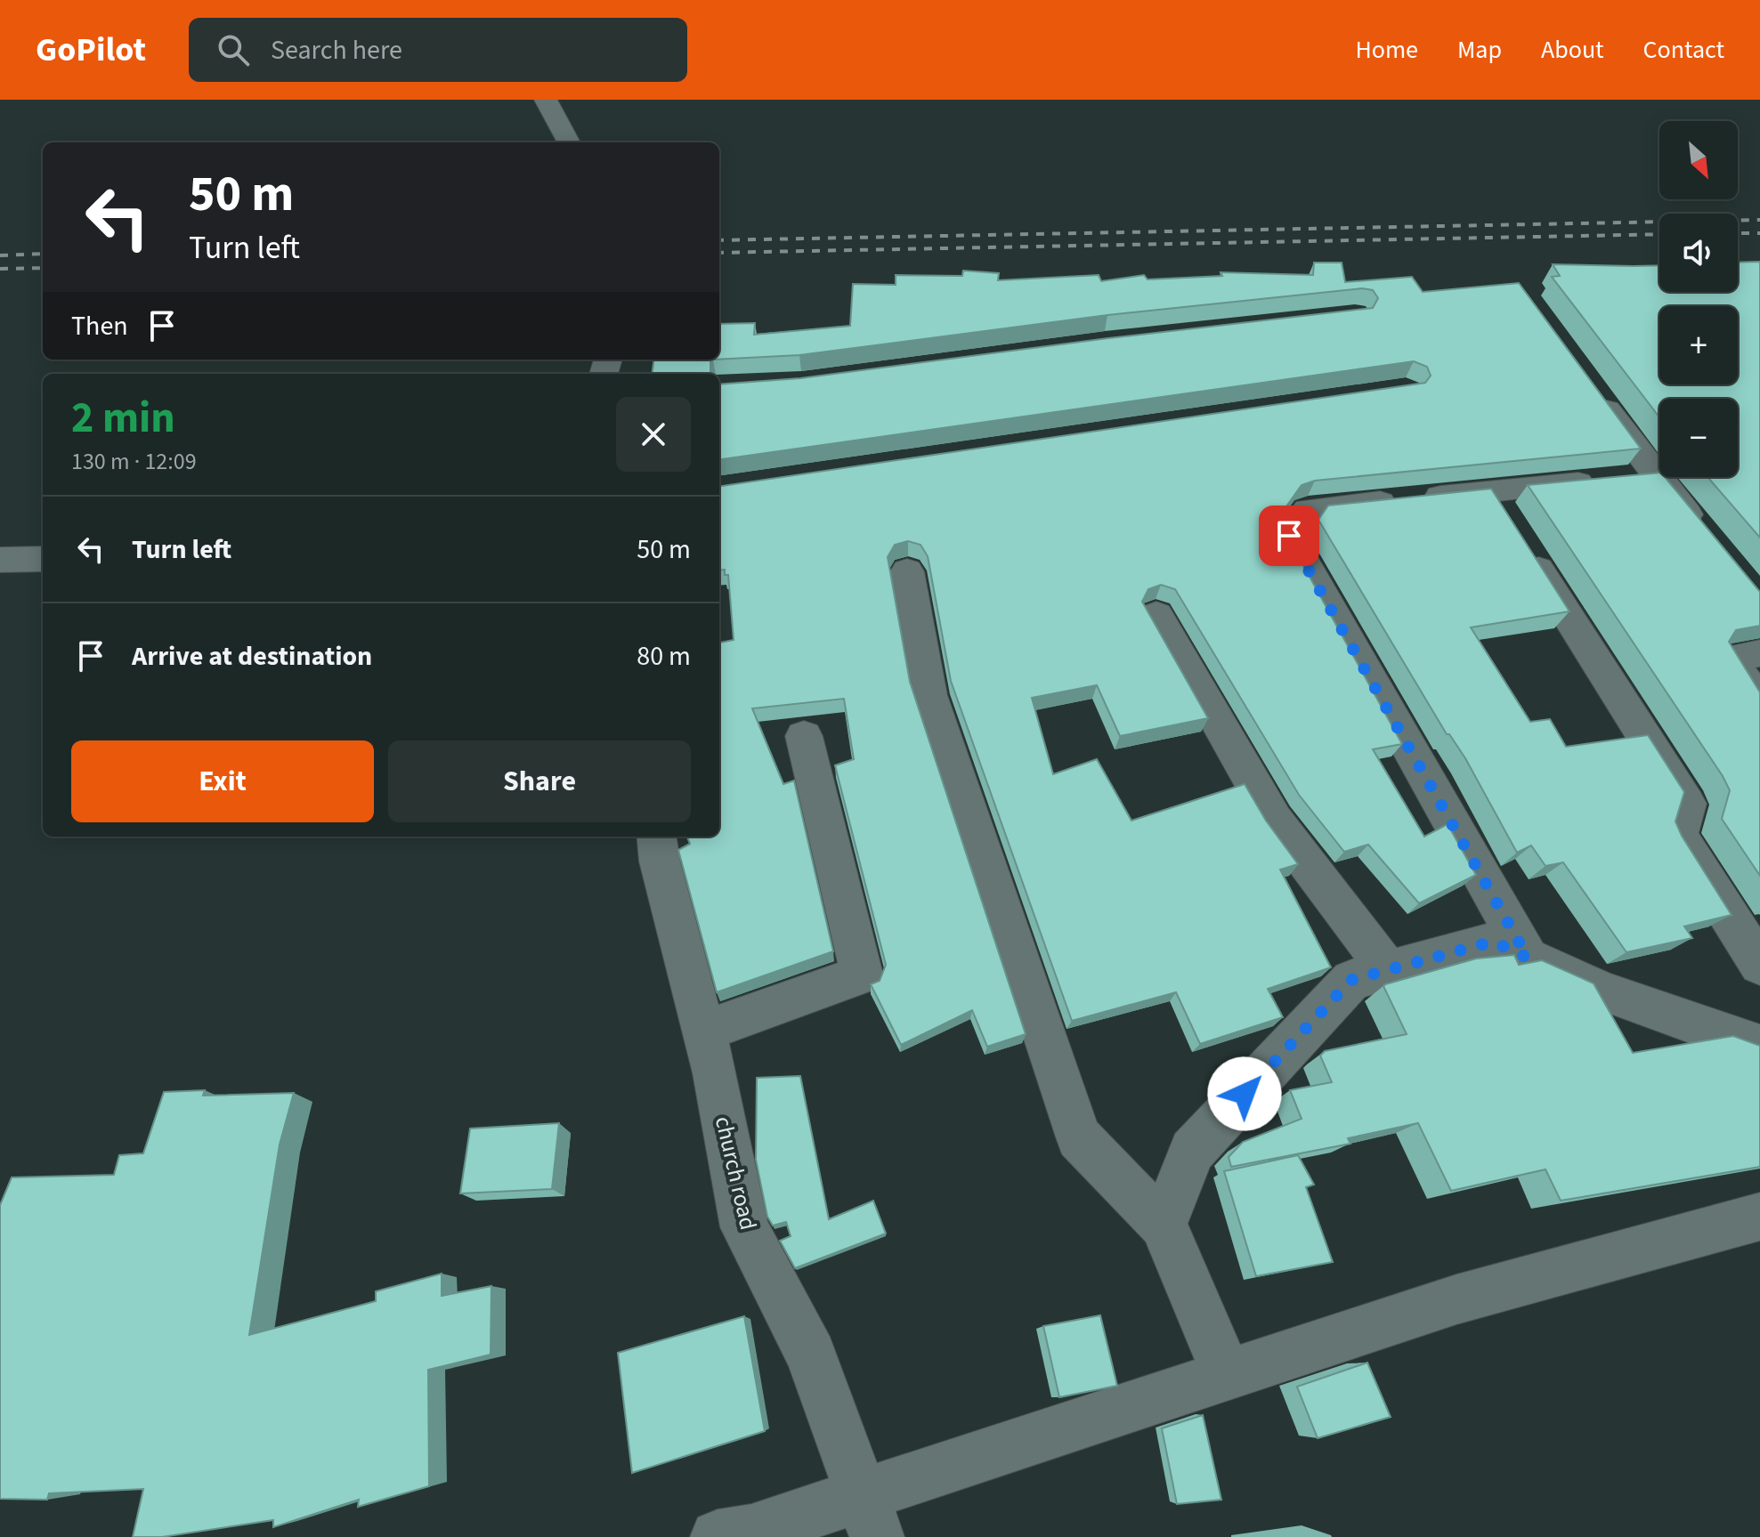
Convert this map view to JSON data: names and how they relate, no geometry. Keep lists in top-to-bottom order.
{
  "streets": {
    "street": ["church road"]
  },
  "north": "bottom right",
  "page": {
    "header": "GoPilot",
    "search": "Search here",
    "nav": [
      "Home",
      "Map",
      "About",
      "Contact"
    ],
    "map_buttons": ["+", "−"],
    "turn": ["50 m", "Turn left"],
    "then": "Then",
    "heading": ["2 min", "130 m · 12:09"],
    "list": [
      {
        "name": "Turn left",
        "value": "50 m"
      },
      {
        "name": "Arrive at destination",
        "value": "80 m"
      }
    ],
    "buttons": ["Exit", "Share"]
  }
}
